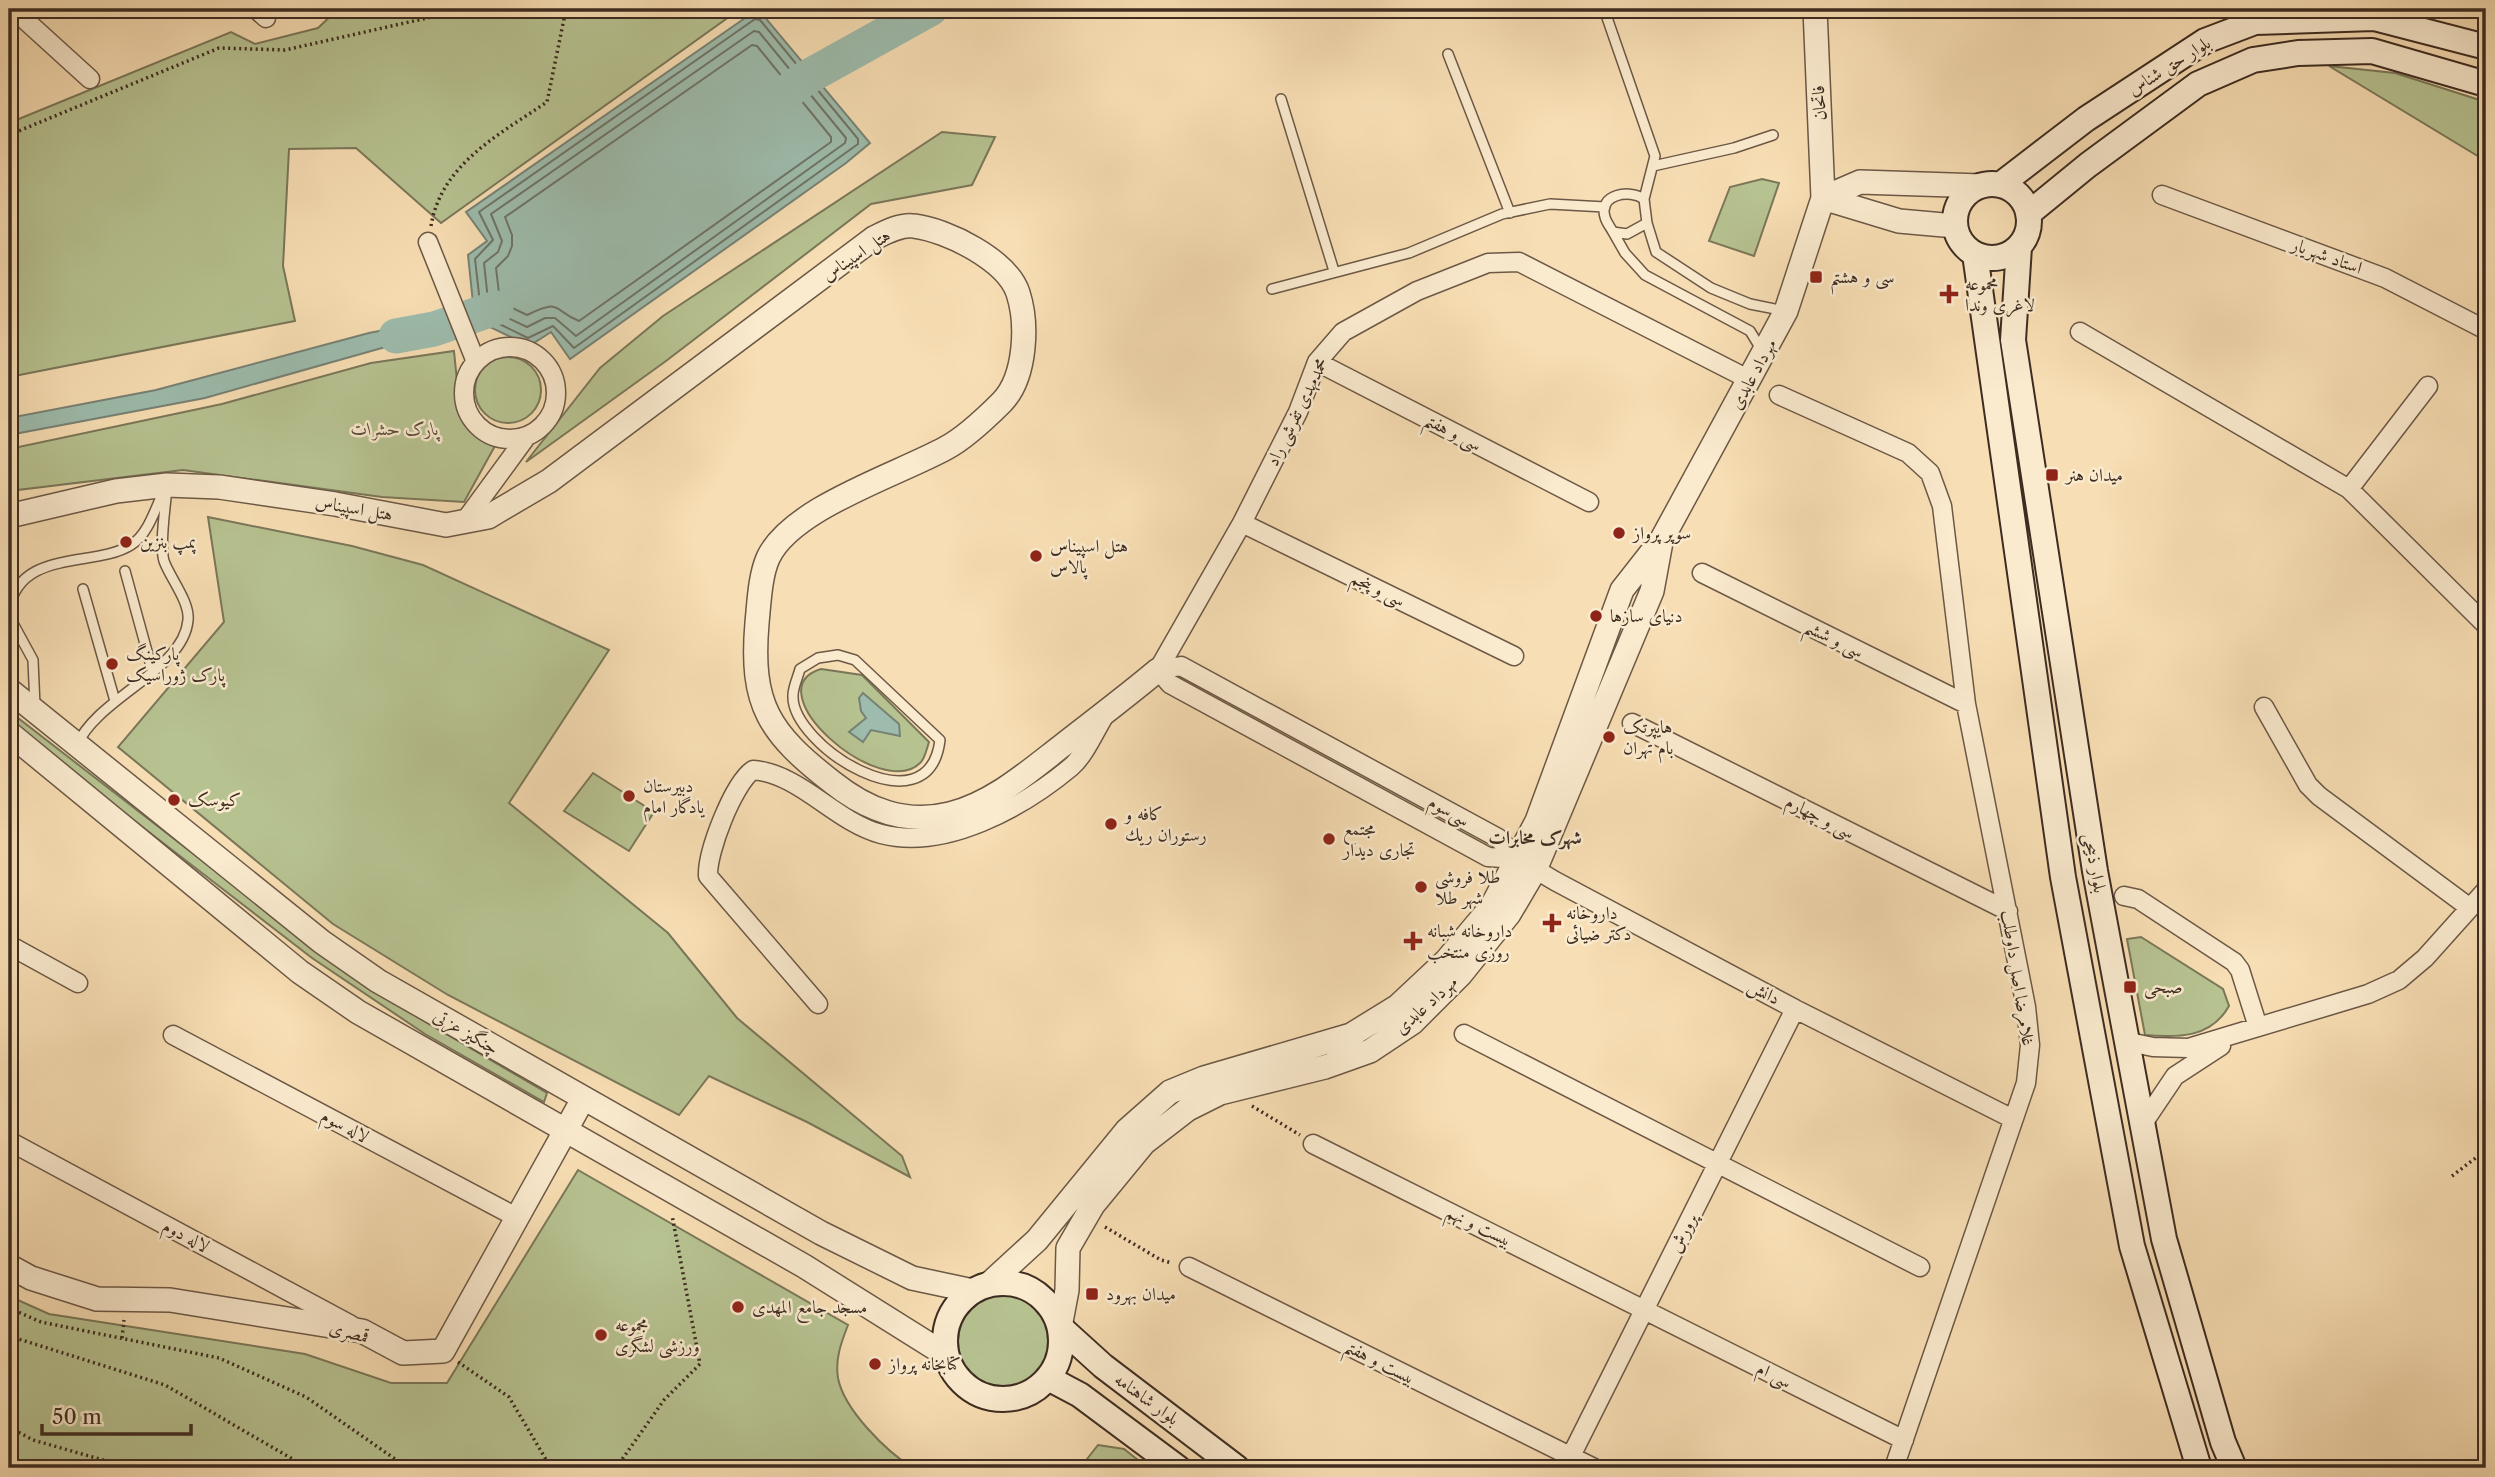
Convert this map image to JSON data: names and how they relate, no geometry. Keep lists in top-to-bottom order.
{
  "streets": {
    "main road": ["بلوار حق شناس", "بلوار ذبیحی", "بلوار شاهنامه"],
    "street": [
      "فاتحان",
      "هتل اسپیناس",
      "استاد شهریار",
      "مهرداد عابدی",
      "محمدمهدی تفرشی راد",
      "سی و هفتم",
      "سی و پنجم",
      "سی و ششم",
      "سی‌سوم",
      "سی و چهارم",
      "غلامرضا اصل داوطلب",
      "دانش",
      "چنگیز عزتی",
      "لاله سوم",
      "بیست و نهم",
      "پرورش",
      "لاله دوم",
      "قمصری",
      "بیست و هفتم",
      "سی ام"
    ]
  },
  "crossings": [
    ["بلوار حق شناس", "بلوار ذبیحی"],
    ["فاتحان", "مهرداد عابدی"],
    ["هتل اسپیناس", "محمدمهدی تفرشی راد"],
    ["هتل اسپیناس", "سی‌سوم"],
    ["مهرداد عابدی", "محمدمهدی تفرشی راد"],
    ["مهرداد عابدی", "سی‌سوم"],
    ["مهرداد عابدی", "دانش"],
    ["مهرداد عابدی", "چنگیز عزتی"],
    ["مهرداد عابدی", "بلوار شاهنامه"],
    ["محمدمهدی تفرشی راد", "سی و هفتم"],
    ["محمدمهدی تفرشی راد", "سی و پنجم"],
    ["محمدمهدی تفرشی راد", "سی‌سوم"],
    ["سی و ششم", "غلامرضا اصل داوطلب"],
    ["سی‌سوم", "دانش"],
    ["سی و چهارم", "غلامرضا اصل داوطلب"],
    ["غلامرضا اصل داوطلب", "دانش"],
    ["غلامرضا اصل داوطلب", "سی ام"],
    ["دانش", "پرورش"],
    ["چنگیز عزتی", "بلوار شاهنامه"],
    ["بیست و نهم", "پرورش"],
    ["بیست و نهم", "سی ام"],
    ["پرورش", "بیست و هفتم"],
    ["پرورش", "سی ام"],
    ["لاله دوم", "قمصری"]
  ],
  "districts": ["شهرک مخابرات"],
  "parks": ["پارک حشرات"],
  "places": {
    "transit": [
      "سی و هشتم",
      "میدان هنر",
      "صبحی",
      "میدان بهرود"
    ],
    "health": ["محموعه لاغری وندا", "داروخانه دکتر ضیائی", "داروخانه شبانه روزی منتخب"],
    "other": [
      "سوپر پرواز",
      "پمپ بنزین",
      "هتل اسپیناس پالاس",
      "دنیای سازها",
      "پارکینگ پارک ژوراسیک",
      "هایپرتک بام تهران",
      "دبیرستان یادگار امام",
      "کیوسک",
      "كافه و رستوران ريك",
      "مجتمع تجاری دیدار",
      "طلا فروشی شهر طلا",
      "مسجد جامع المهدی",
      "مجموعه ورزشی لشگری",
      "کتابخانه پرواز"
    ]
  },
  "scale_bar": "50 m"
}
